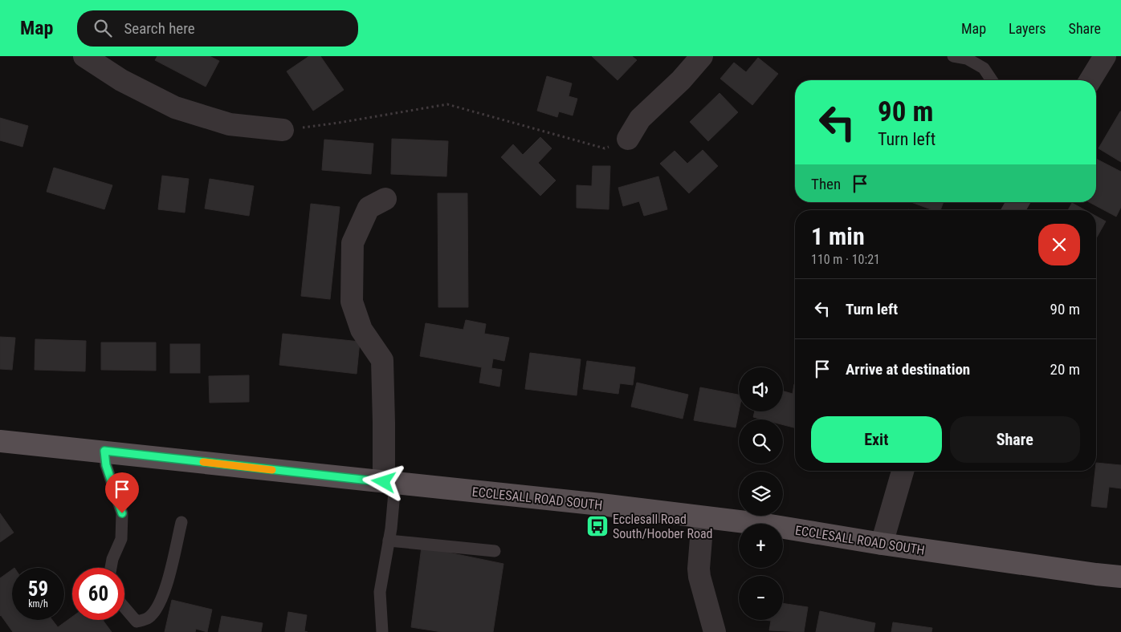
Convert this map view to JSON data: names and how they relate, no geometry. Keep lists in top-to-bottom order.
{
  "streets": {
    "main road": ["ECCLESALL ROAD SOUTH"]
  },
  "places": {
    "bus stop": ["Ecclesall Road South/Hoober Road"]
  },
  "page": {
    "header": "Map",
    "search": "Search here",
    "nav": ["Map", "Layers", "Share"],
    "turn": ["90 m", "Turn left"],
    "then": "Then",
    "heading": ["1 min", "110 m · 10:21"],
    "list": [
      {
        "name": "Turn left",
        "value": "90 m"
      },
      {
        "name": "Arrive at destination",
        "value": "20 m"
      }
    ],
    "map_buttons": ["+", "−"],
    "buttons": ["Exit", "Share"],
    "speed": "59 km/h",
    "limit": "60"
  }
}
